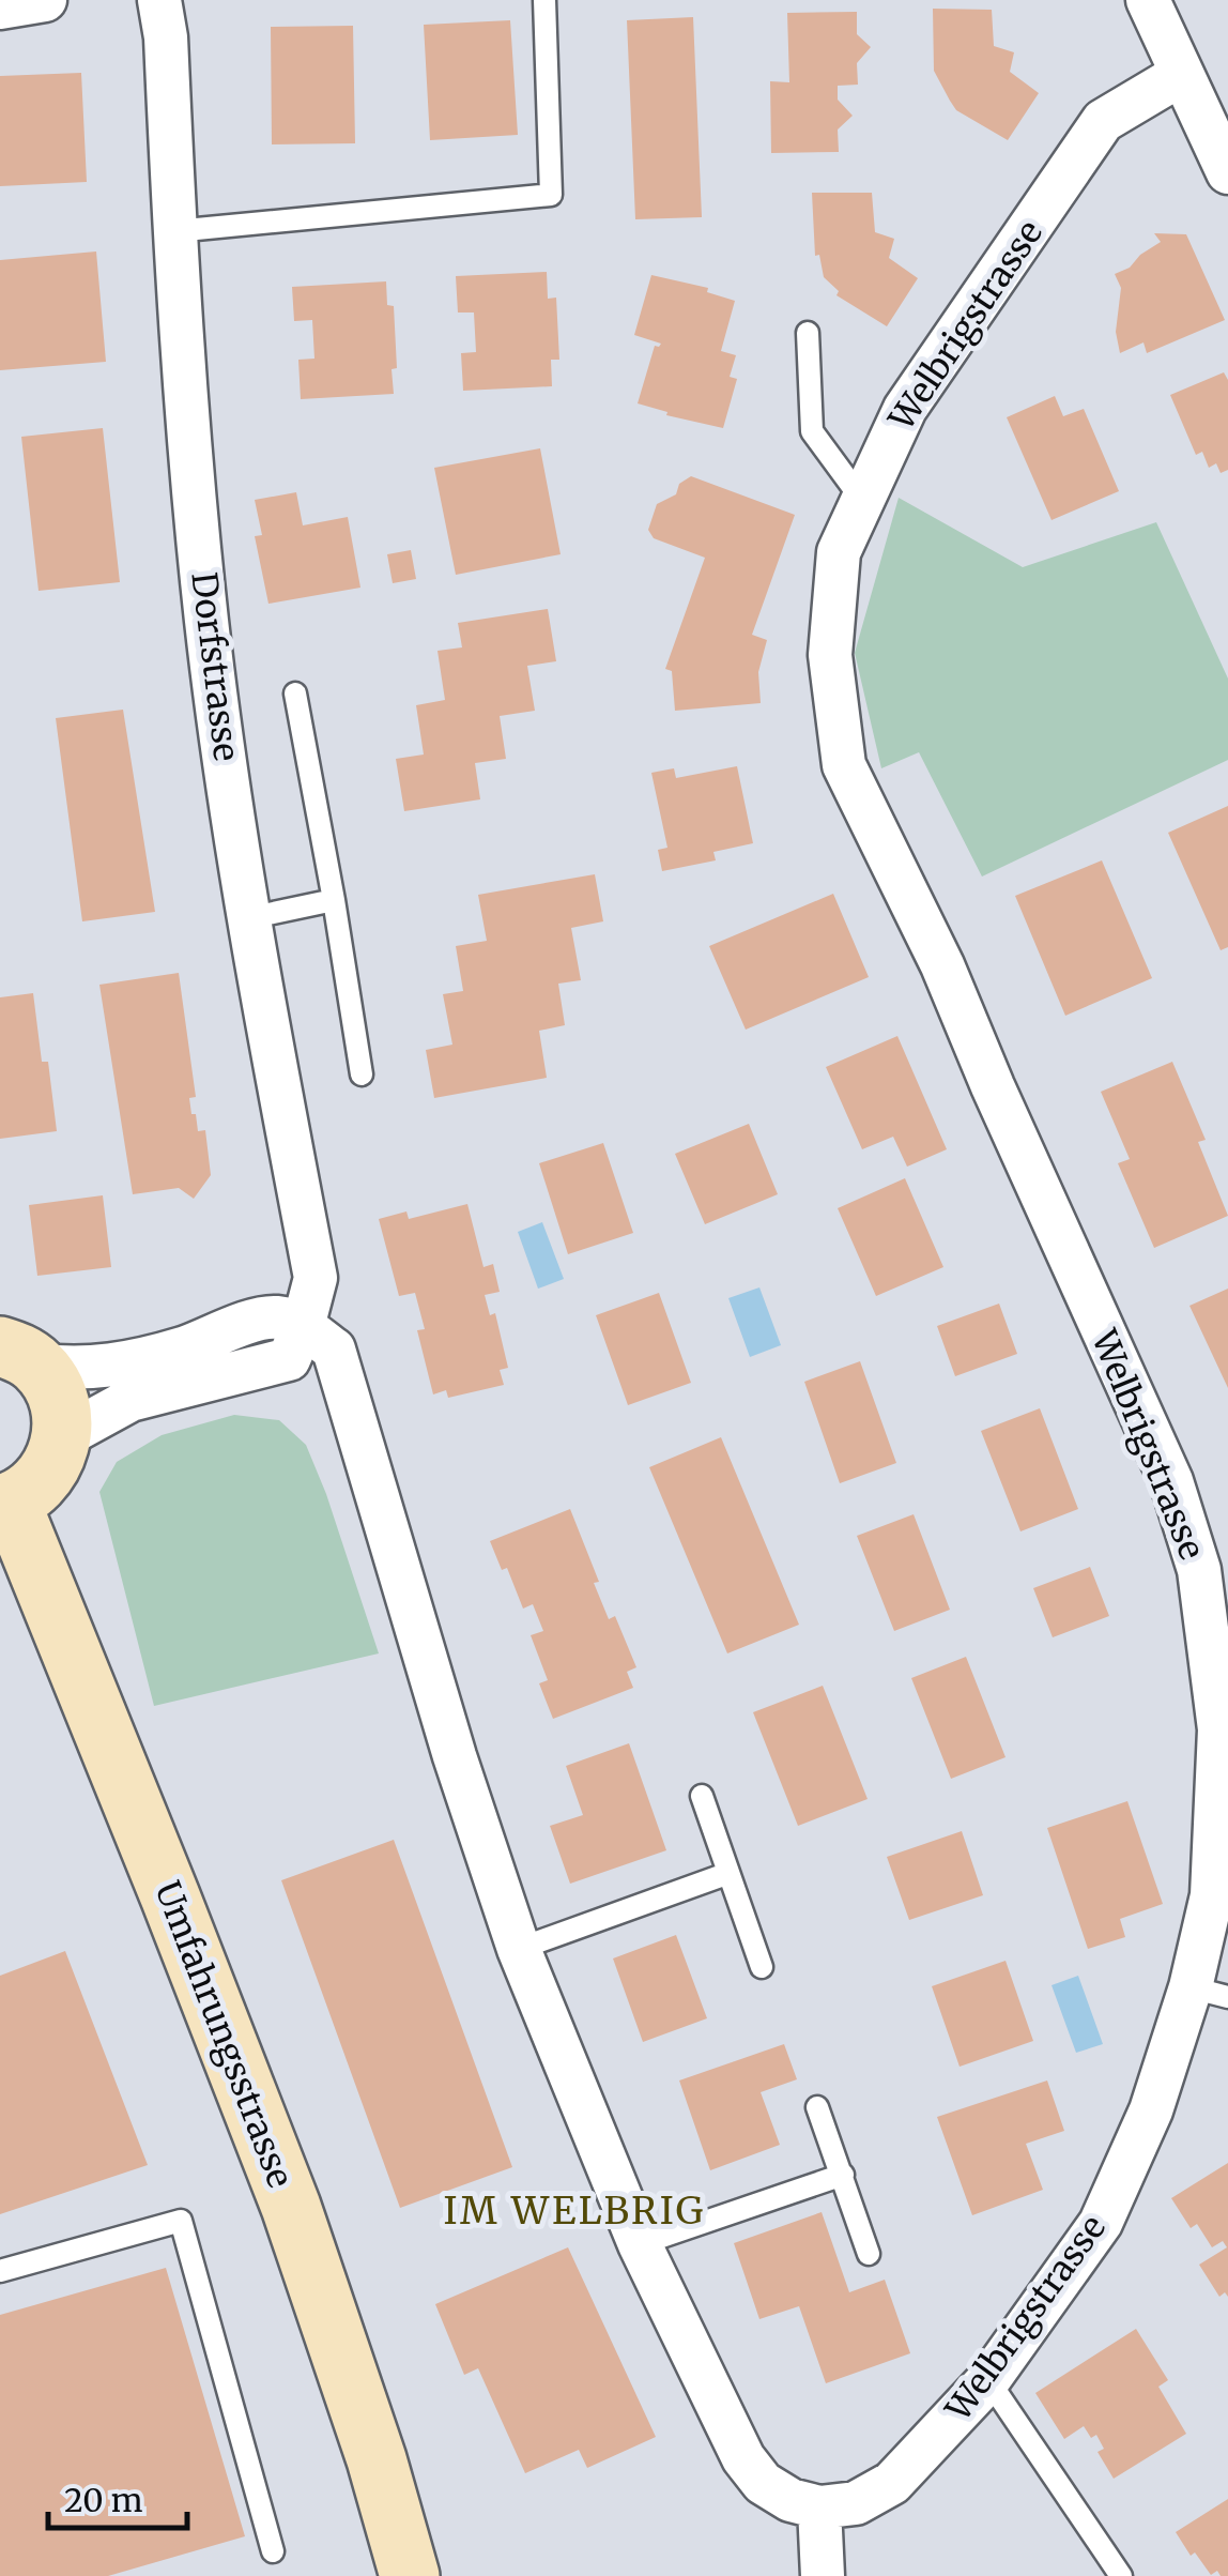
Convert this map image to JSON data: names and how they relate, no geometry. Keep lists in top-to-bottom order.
{
  "streets": {
    "main road": ["Umfahrungsstrasse"],
    "street": ["Welbrigstrasse", "Dorfstrasse"]
  },
  "districts": ["IM WELBRIG"],
  "scale_bar": "20 m"
}
